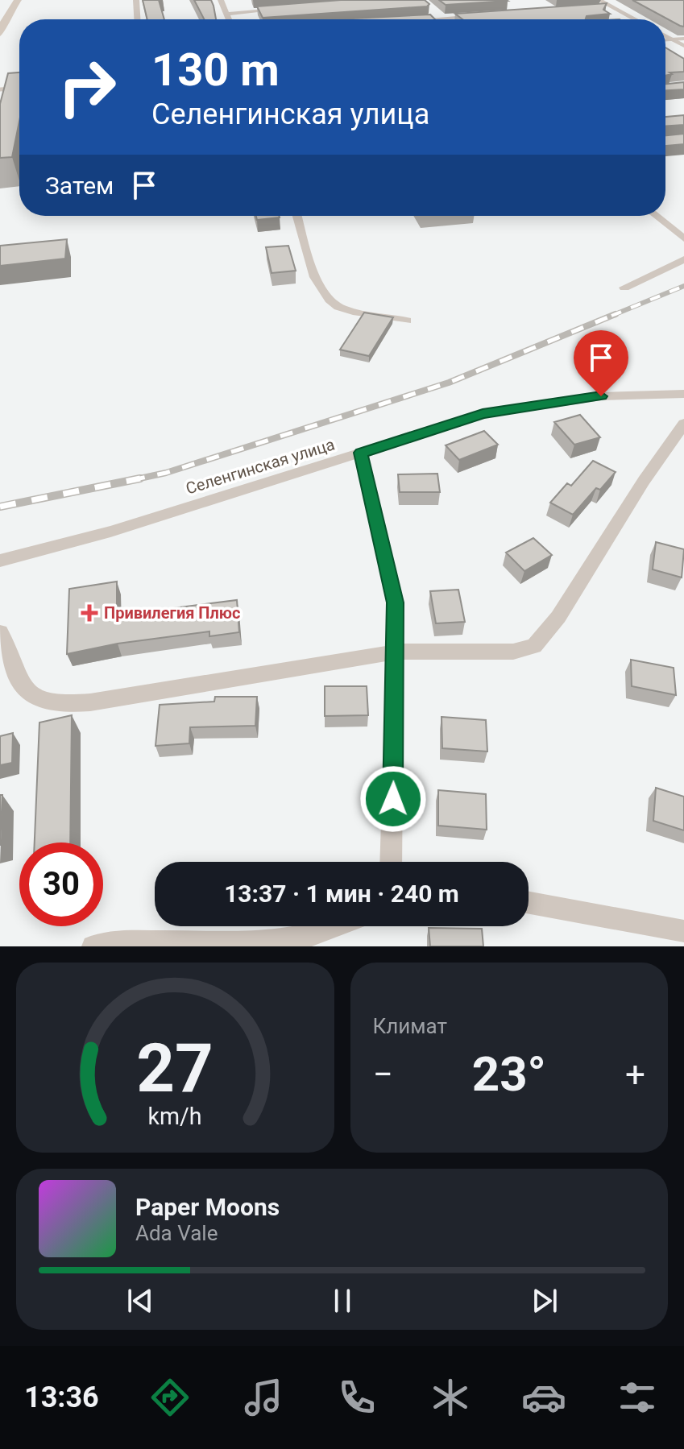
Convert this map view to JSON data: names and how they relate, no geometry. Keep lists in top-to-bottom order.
{
  "streets": {
    "street": ["Селенгинская улица"]
  },
  "places": {
    "health": ["Привилегия Плюс"]
  },
  "page": {
    "turn": ["130 m", "Селенгинская улица"],
    "then": "Затем",
    "limit": "30",
    "trip": "13:37 · 1 мин · 240 m",
    "tile": "Климат",
    "heat": ["−", "23°", "+"],
    "song": ["Paper Moons", "Ada Vale"],
    "tabs": "13:36",
    "gauge": ["27", "km/h"]
  }
}
